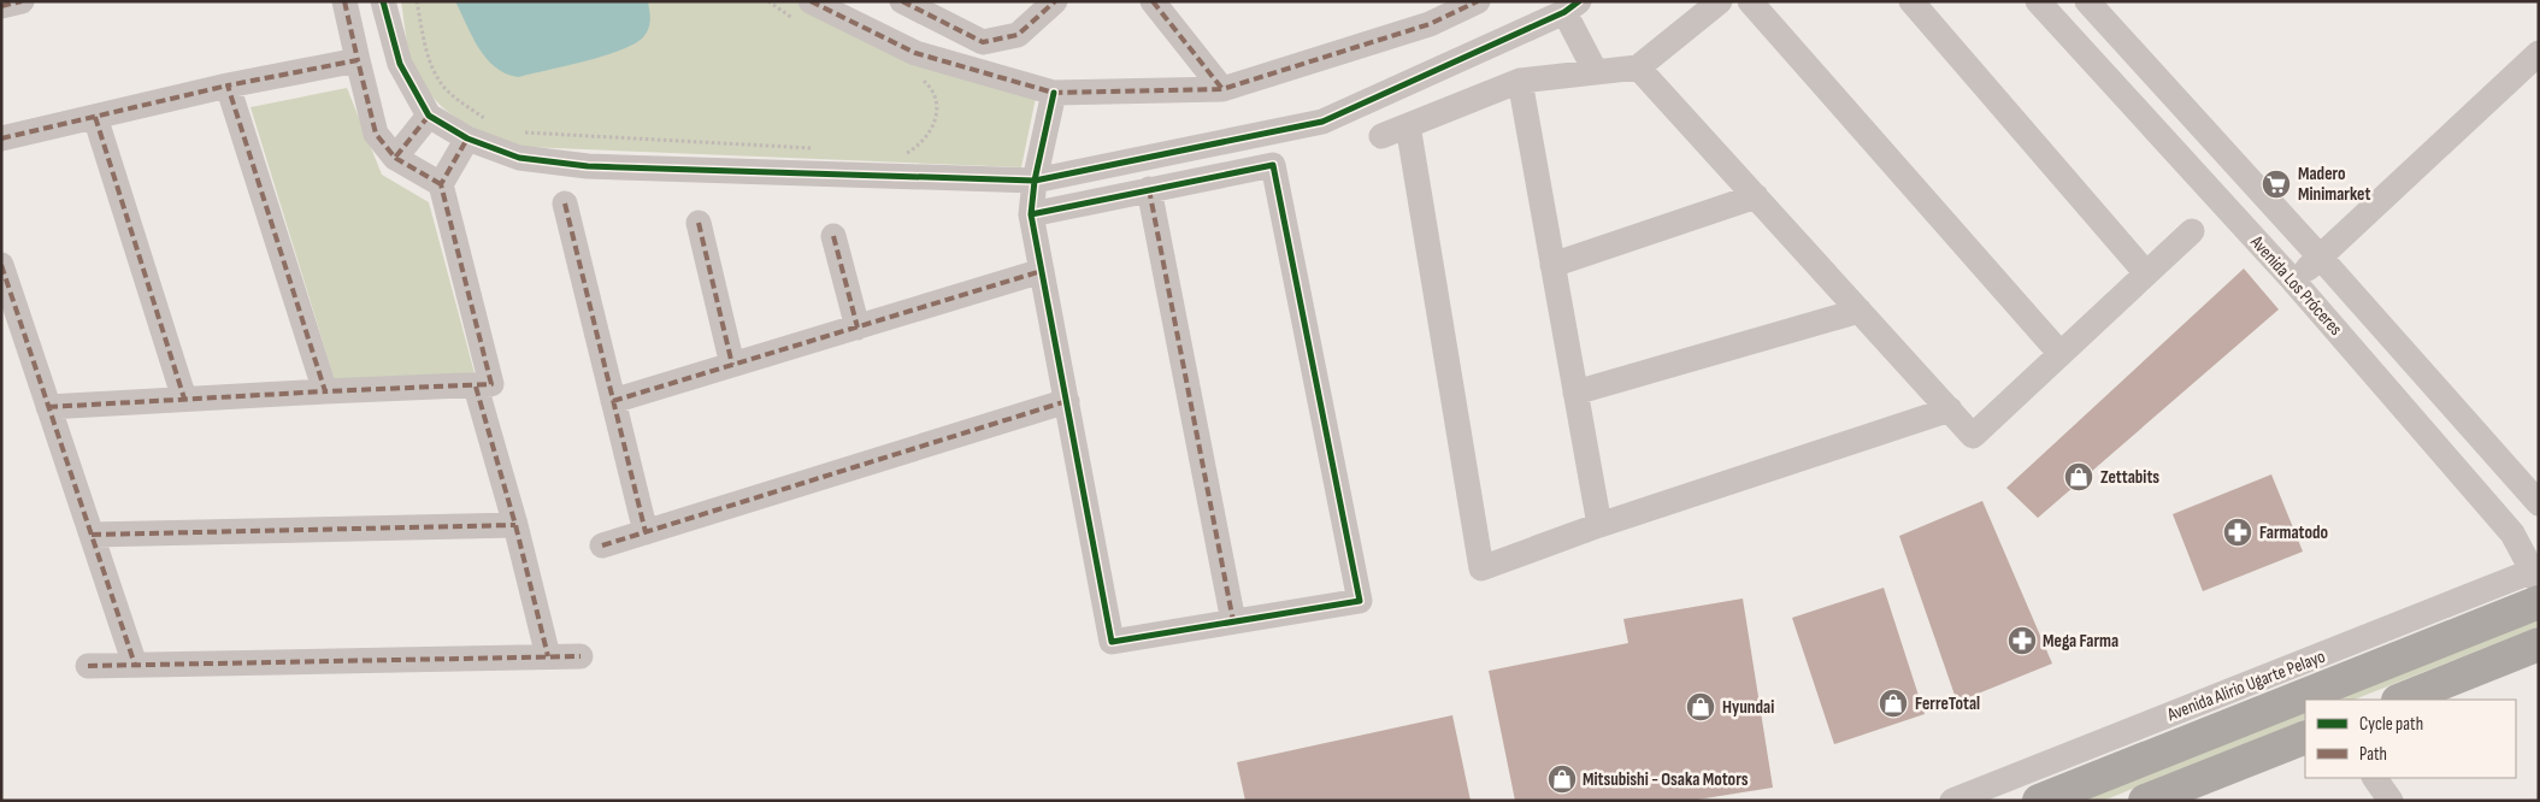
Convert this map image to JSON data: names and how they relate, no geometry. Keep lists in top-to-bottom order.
{
  "streets": {
    "highway": ["Avenida Alirio Ugarte Pelayo"],
    "street": ["Avenida Los Próceres"]
  },
  "crossings": [
    ["Avenida Los Próceres", "Avenida Alirio Ugarte Pelayo"]
  ],
  "places": {
    "supermarket": ["Madero Minimarket"],
    "shop": [
      "Zettabits",
      "FerreTotal",
      "Hyundai",
      "Mitsubishi - Osaka Motors"
    ],
    "pharmacy": ["Farmatodo", "Mega Farma"]
  },
  "legend": ["Cycle path", "Path"]
}
